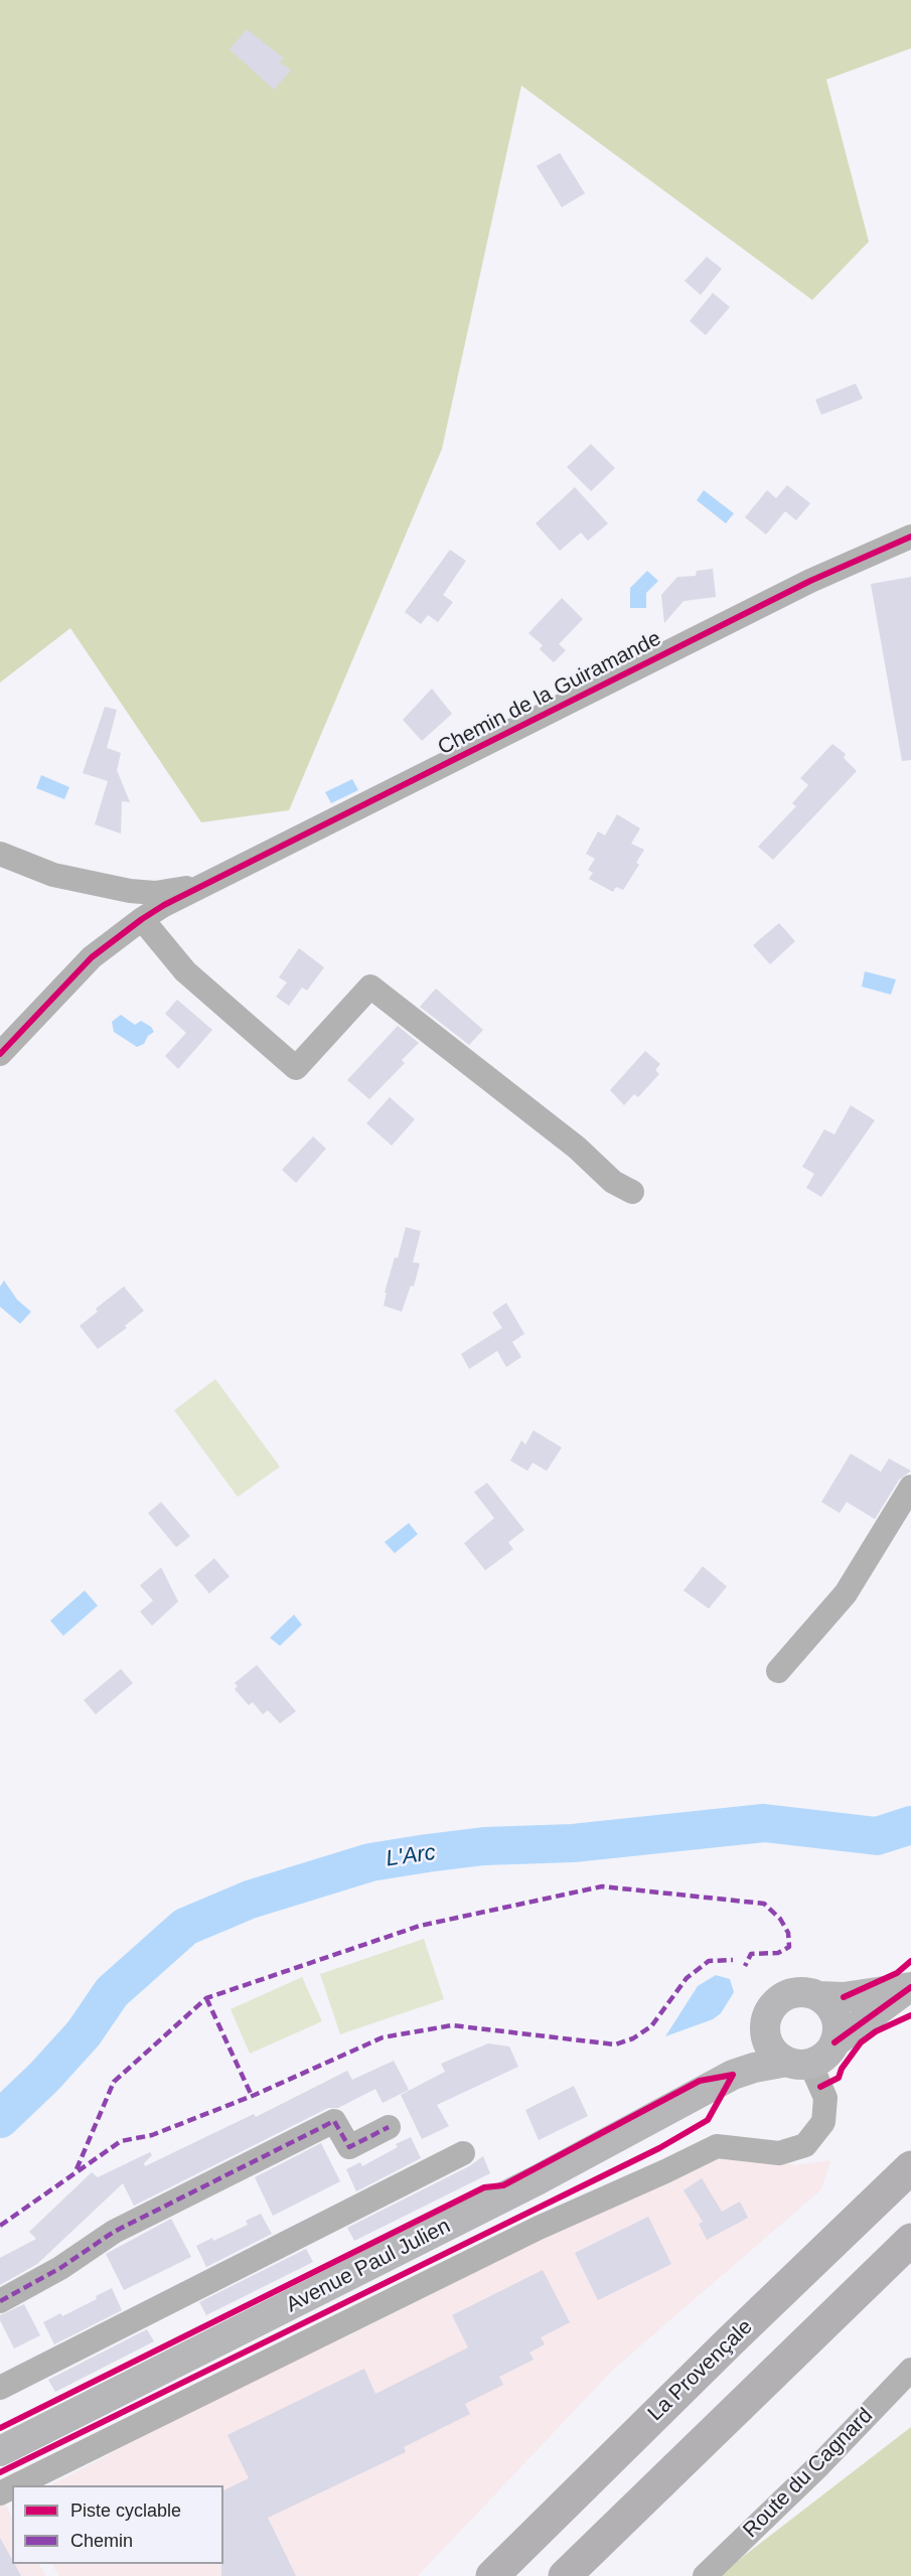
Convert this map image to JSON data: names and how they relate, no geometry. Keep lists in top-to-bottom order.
{
  "streets": {
    "highway": ["La Provençale"],
    "main road": ["Avenue Paul Julien"],
    "street": ["Chemin de la Guiramande", "Route du Cagnard"]
  },
  "water": ["L'Arc"],
  "legend": ["Piste cyclable", "Chemin"]
}
